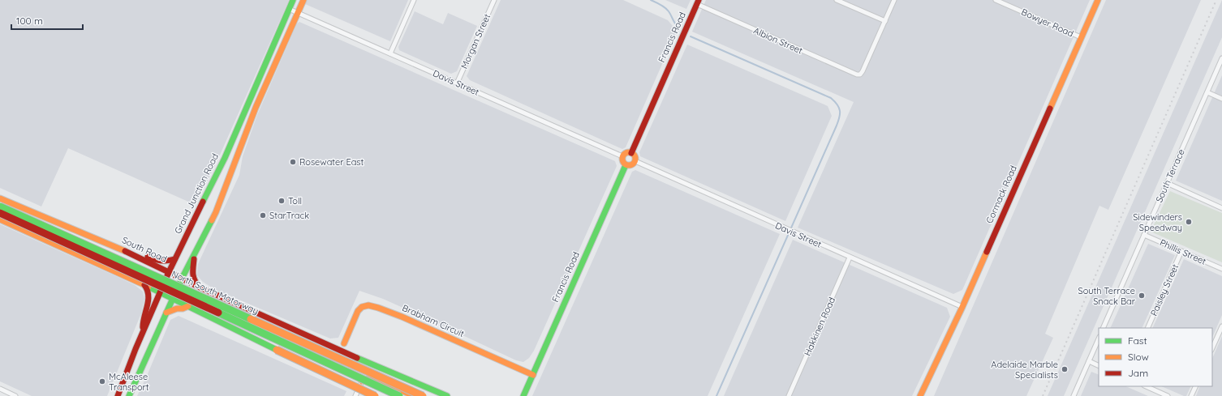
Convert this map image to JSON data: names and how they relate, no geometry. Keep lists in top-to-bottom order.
{
  "streets": {
    "main road": [
      "Francis Road",
      "Grand Junction Road",
      "Cormack Road",
      "South Road",
      "North South Motorway",
      "Brabham Circuit"
    ],
    "street": [
      "Bowyer Road",
      "Albion Street",
      "Morgan Street",
      "Davis Street",
      "South Terrace",
      "Phillis Street",
      "Paisley Street",
      "Hakkinen Road"
    ]
  },
  "crossings": [
    ["Bowyer Road", "Cormack Road"],
    ["Francis Road", "Albion Street"],
    ["Francis Road", "Davis Street"],
    ["Francis Road", "Brabham Circuit"],
    ["Morgan Street", "Davis Street"],
    ["Davis Street", "Grand Junction Road"],
    ["Davis Street", "Cormack Road"],
    ["Davis Street", "Hakkinen Road"],
    ["South Terrace", "Phillis Street"],
    ["Grand Junction Road", "South Road"],
    ["Phillis Street", "Paisley Street"]
  ],
  "places": [
    "Rosewater East",
    "Toll",
    "StarTrack",
    "Sidewinders Speedway",
    "South Terrace Snack Bar",
    "Adelaide Marble Specialists",
    "McAleese Transport"
  ],
  "legend": ["Fast", "Slow", "Jam"],
  "scale_bar": "100 m"
}
